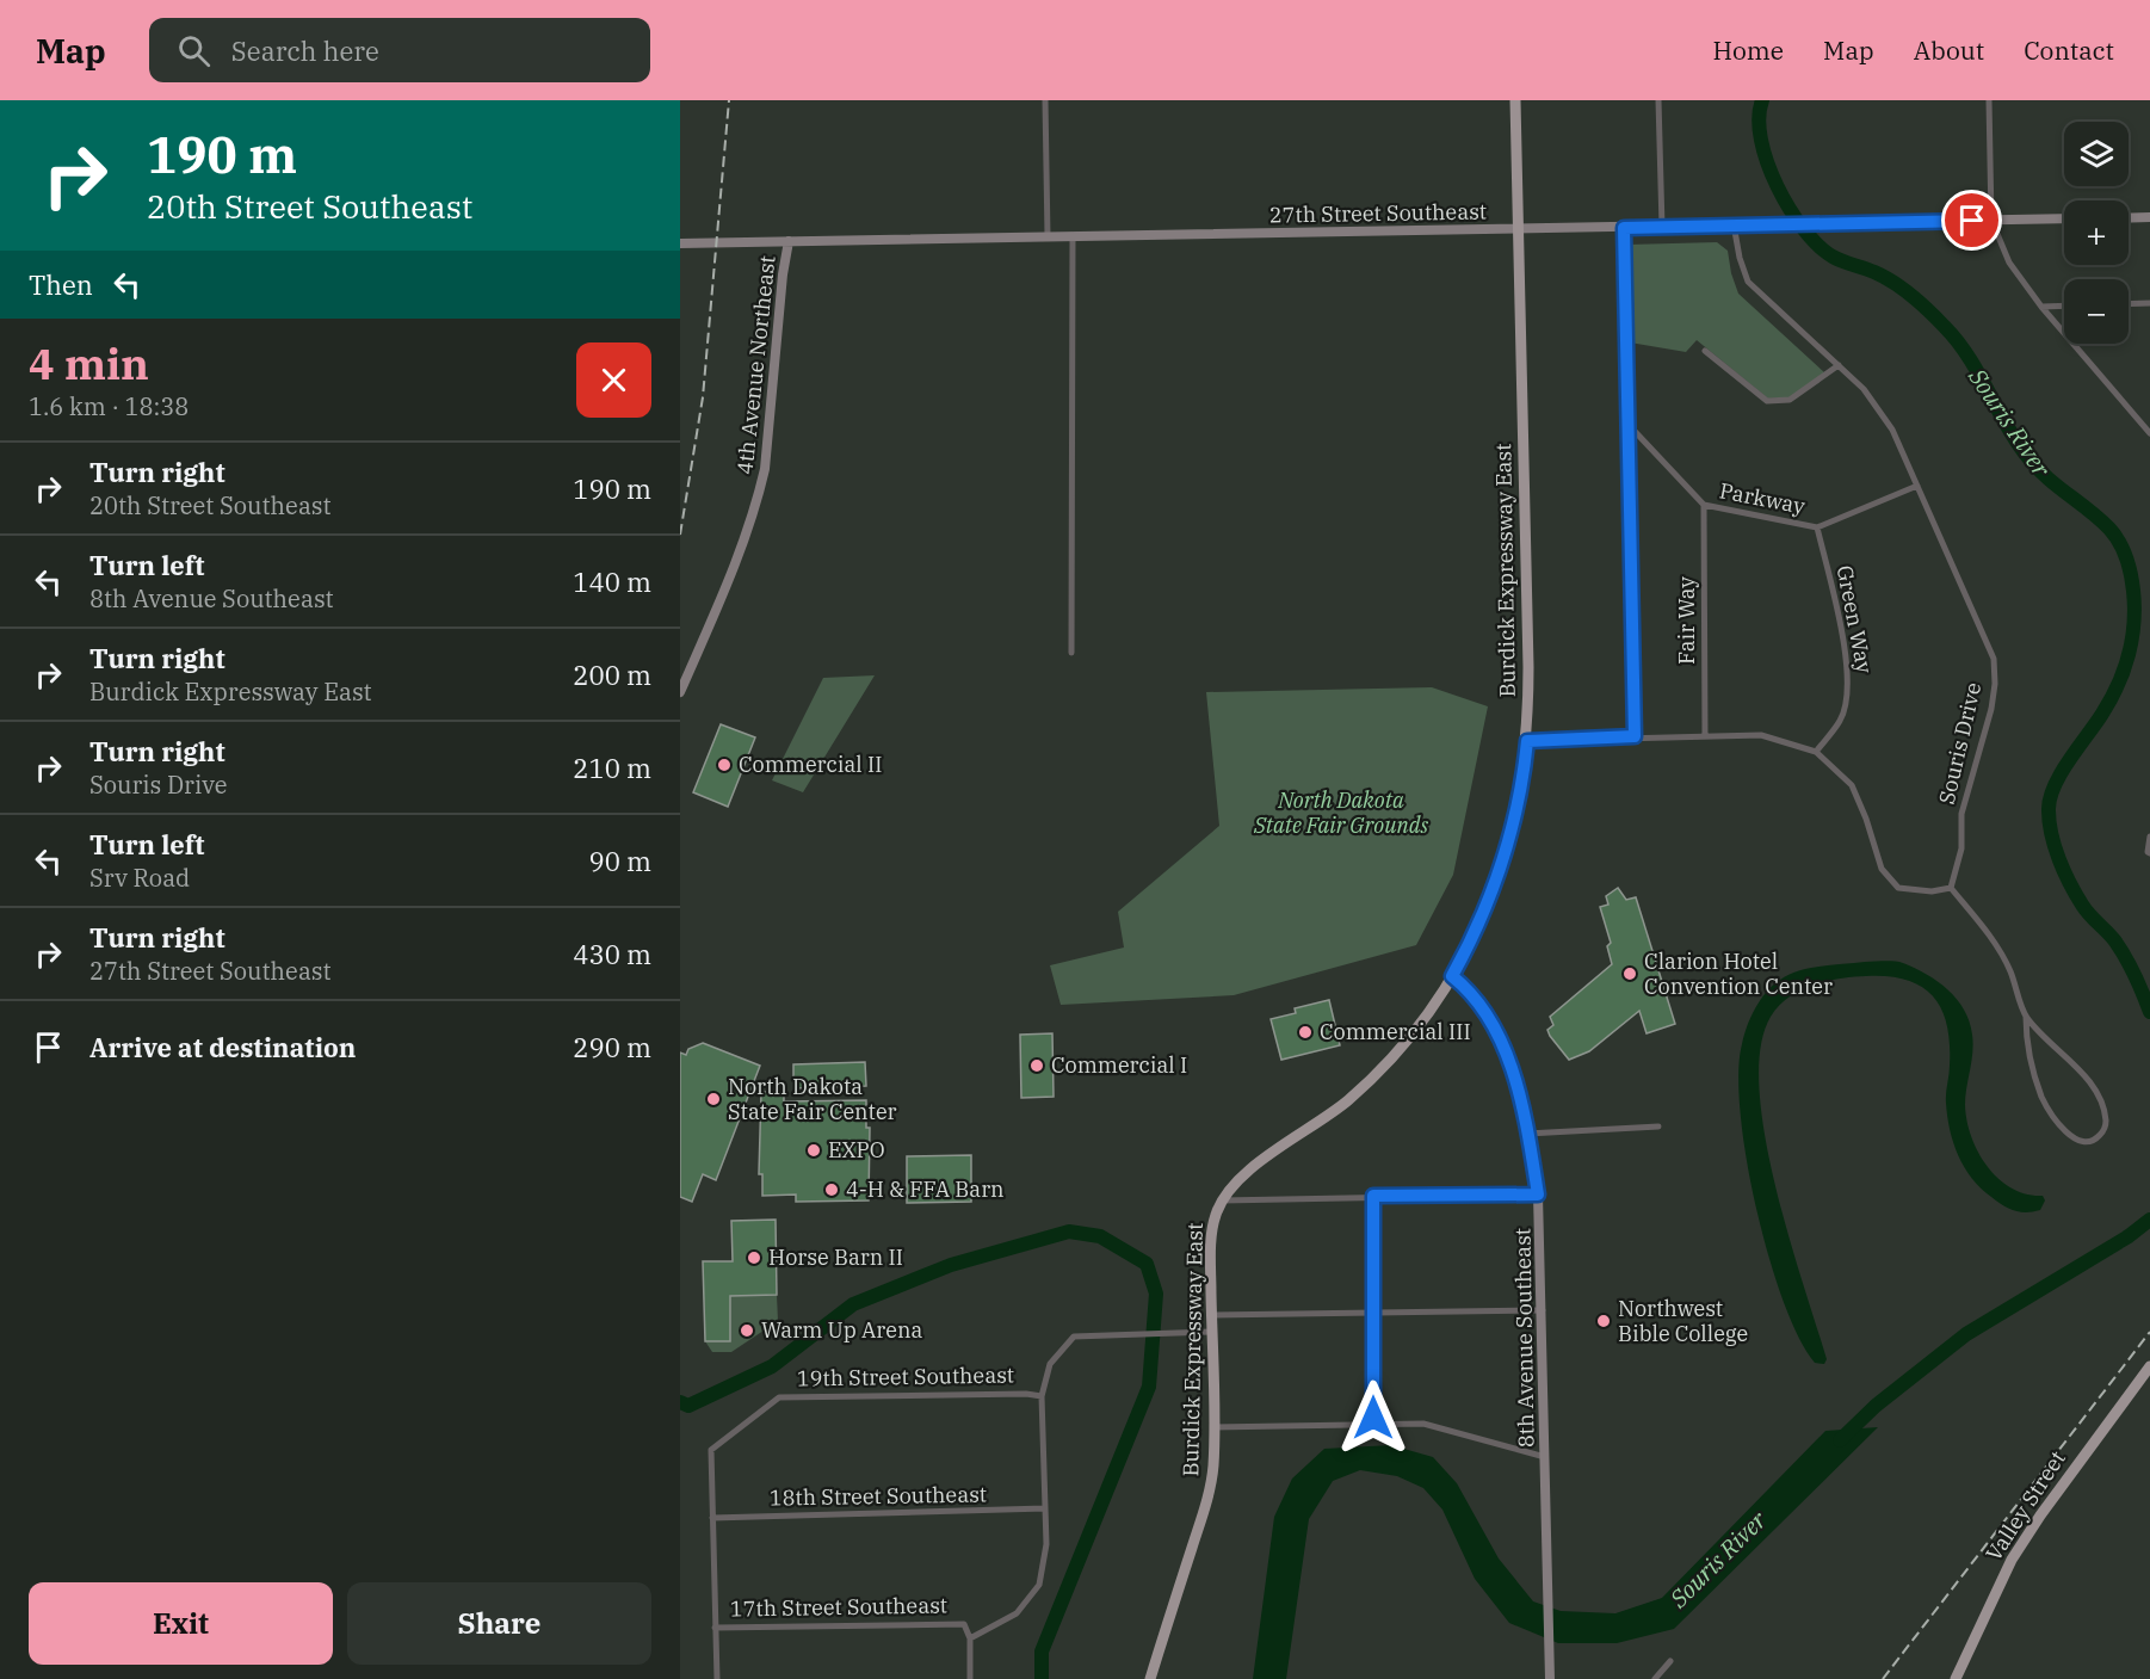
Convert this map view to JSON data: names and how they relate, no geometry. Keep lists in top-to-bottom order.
{
  "streets": {
    "main road": ["Burdick Expressway East", "Valley Street"],
    "street": [
      "27th Street Southeast",
      "4th Avenue Northeast",
      "Parkway",
      "Green Way",
      "Fair Way",
      "Souris Drive",
      "8th Avenue Southeast",
      "19th Street Southeast",
      "18th Street Southeast",
      "17th Street Southeast"
    ]
  },
  "crossings": [
    ["27th Street Southeast", "4th Avenue Northeast"],
    ["27th Street Southeast", "Burdick Expressway East"],
    ["27th Street Southeast", "Souris Drive"],
    ["Parkway", "Green Way"],
    ["Parkway", "Fair Way"],
    ["Parkway", "Souris Drive"],
    ["Burdick Expressway East", "8th Avenue Southeast"],
    ["Burdick Expressway East", "19th Street Southeast"],
    ["19th Street Southeast", "18th Street Southeast"],
    ["18th Street Southeast", "17th Street Southeast"]
  ],
  "water": ["Souris River"],
  "parks": ["North Dakota State Fair Grounds"],
  "places": [
    "Commercial II",
    "Clarion Hotel Convention Center",
    "Commercial III",
    "Commercial I",
    "North Dakota State Fair Center",
    "EXPO",
    "4-H & FFA Barn",
    "Horse Barn II",
    "Northwest Bible College",
    "Warm Up Arena"
  ],
  "page": {
    "header": "Map",
    "search": "Search here",
    "nav": [
      "Home",
      "Map",
      "About",
      "Contact"
    ],
    "turn": ["190 m", "20th Street Southeast"],
    "map_buttons": ["+", "−"],
    "then": "Then",
    "heading": ["4 min", "1.6 km · 18:38"],
    "list": [
      {
        "name": "Turn right",
        "note": "20th Street Southeast",
        "value": "190 m"
      },
      {
        "name": "Turn left",
        "note": "8th Avenue Southeast",
        "value": "140 m"
      },
      {
        "name": "Turn right",
        "note": "Burdick Expressway East",
        "value": "200 m"
      },
      {
        "name": "Turn right",
        "note": "Souris Drive",
        "value": "210 m"
      },
      {
        "name": "Turn left",
        "note": "Srv Road",
        "value": "90 m"
      },
      {
        "name": "Turn right",
        "note": "27th Street Southeast",
        "value": "430 m"
      },
      {
        "name": "Arrive at destination",
        "value": "290 m"
      }
    ],
    "buttons": ["Exit", "Share"]
  }
}
